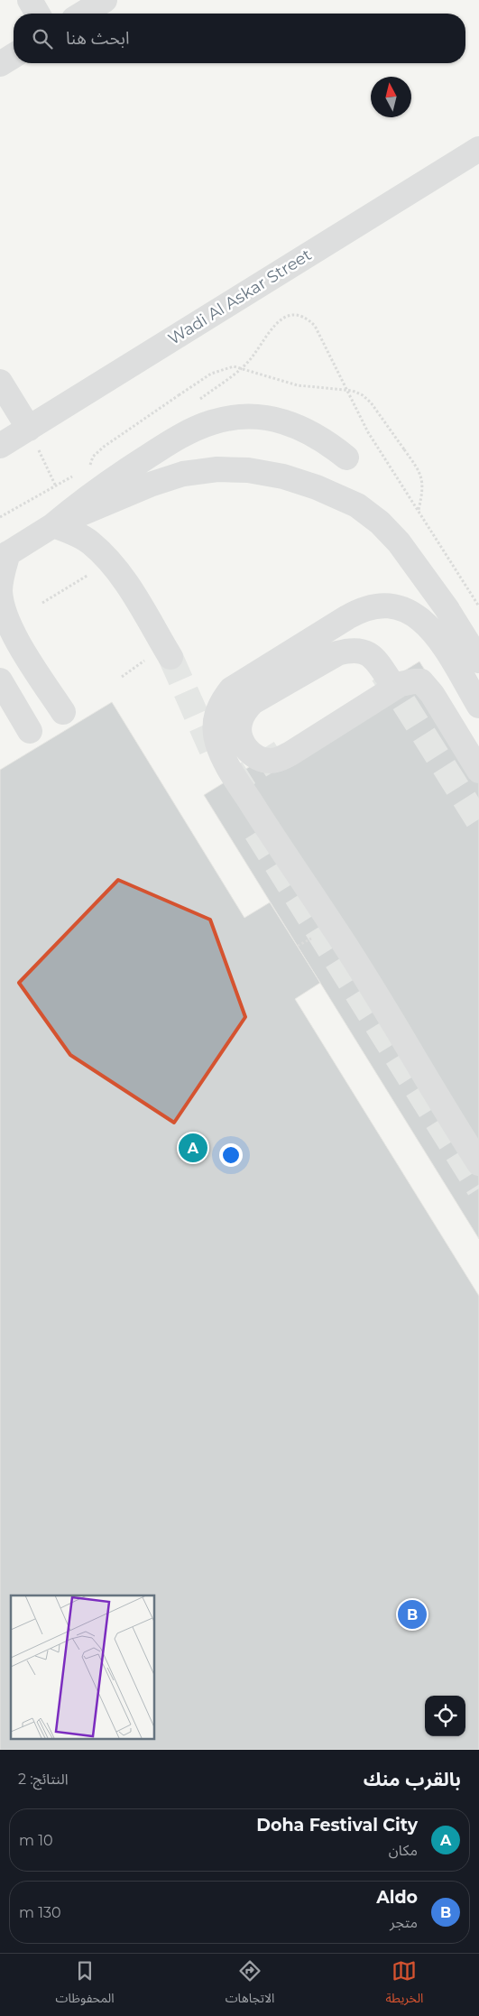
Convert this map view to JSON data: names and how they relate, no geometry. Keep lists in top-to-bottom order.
{
  "streets": {
    "street": ["Wadi Al Askar Street"]
  },
  "north": "top",
  "page": {
    "search": "ابحث هنا",
    "pins": ["A", "B"],
    "heading": ["بالقرب منك", "النتائج: 2"],
    "list": [
      {
        "mark": "A",
        "name": "Doha Festival City",
        "note": "مكان",
        "value": "10 m"
      },
      {
        "mark": "B",
        "name": "Aldo",
        "note": "متجر",
        "value": "130 m"
      }
    ],
    "nav": ["الخريطة", "الاتجاهات", "المحفوظات"]
  }
}
